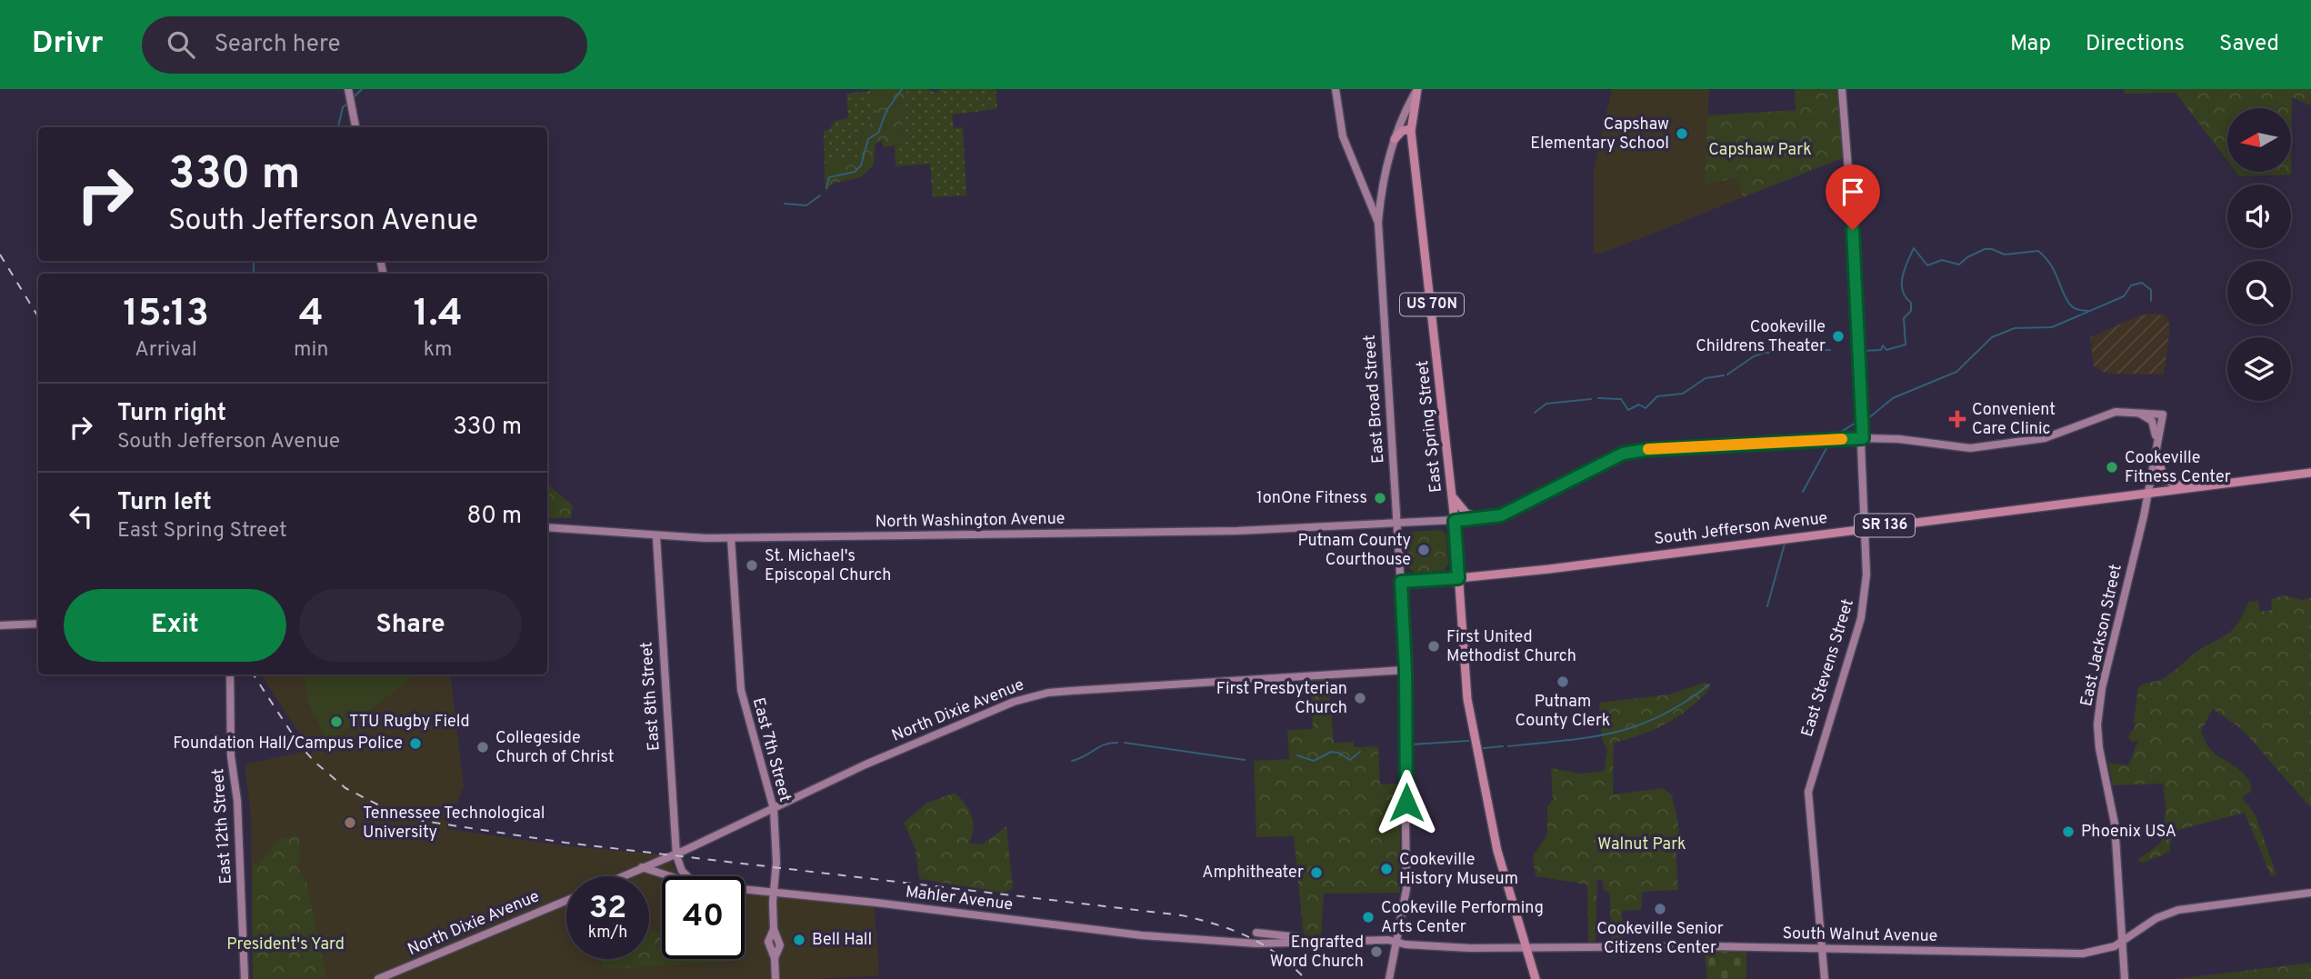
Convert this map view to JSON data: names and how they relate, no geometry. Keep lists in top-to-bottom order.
{
  "streets": {
    "main road": [
      "US 70N",
      "East Spring Street",
      "SR 136",
      "South Jefferson Avenue"
    ],
    "street": [
      "East Broad Street",
      "North Washington Avenue",
      "East Jackson Street",
      "East Stevens Street",
      "East 8th Street",
      "North Dixie Avenue",
      "East 7th Street",
      "East 12th Street",
      "Mahler Avenue",
      "South Walnut Avenue"
    ]
  },
  "crossings": [
    ["US 70N", "East Spring Street"],
    ["US 70N", "South Walnut Avenue"],
    ["East Broad Street", "North Washington Avenue"],
    ["East Broad Street", "South Jefferson Avenue"],
    ["East Broad Street", "North Dixie Avenue"],
    ["East Broad Street", "South Walnut Avenue"],
    ["East Spring Street", "North Washington Avenue"],
    ["East Spring Street", "South Jefferson Avenue"],
    ["East Spring Street", "South Walnut Avenue"],
    ["North Washington Avenue", "East Jackson Street"],
    ["North Washington Avenue", "East Stevens Street"],
    ["North Washington Avenue", "East 8th Street"],
    ["North Washington Avenue", "East 7th Street"],
    ["South Jefferson Avenue", "East Jackson Street"],
    ["South Jefferson Avenue", "East Stevens Street"],
    ["East Jackson Street", "South Walnut Avenue"],
    ["East Stevens Street", "South Walnut Avenue"],
    ["East 8th Street", "North Dixie Avenue"],
    ["North Dixie Avenue", "East 7th Street"],
    ["North Dixie Avenue", "Mahler Avenue"],
    ["East 7th Street", "Mahler Avenue"],
    ["Mahler Avenue", "South Walnut Avenue"]
  ],
  "parks": ["Capshaw Park", "Walnut Park", "President's Yard"],
  "places": {
    "other": [
      "Capshaw Elementary School",
      "Cookeville Childrens Theater",
      "Cookeville Fitness Center",
      "1onOne Fitness",
      "Putnam County Courthouse",
      "St. Michael's Episcopal Church",
      "First United Methodist Church",
      "Putnam County Clerk",
      "First Presbyterian Church",
      "TTU Rugby Field",
      "Foundation Hall/Campus Police",
      "Collegeside Church of Christ",
      "Tennessee Technological University",
      "Phoenix USA",
      "Cookeville History Museum",
      "Amphitheater",
      "Cookeville Senior Citizens Center",
      "Cookeville Performing Arts Center",
      "Bell Hall",
      "Engrafted Word Church"
    ],
    "health": ["Convenient Care Clinic"]
  },
  "north": "left",
  "page": {
    "header": "Drivr",
    "search": "Search here",
    "nav": ["Map", "Directions", "Saved"],
    "turn": ["330 m", "South Jefferson Avenue"],
    "eta": [
      "15:13",
      "Arrival",
      "4",
      "min",
      "1.4",
      "km"
    ],
    "list": [
      {
        "name": "Turn right",
        "note": "South Jefferson Avenue",
        "value": "330 m"
      },
      {
        "name": "Turn left",
        "note": "East Spring Street",
        "value": "80 m"
      }
    ],
    "buttons": ["Exit", "Share"],
    "speed": "32 km/h",
    "limit": "40"
  }
}
